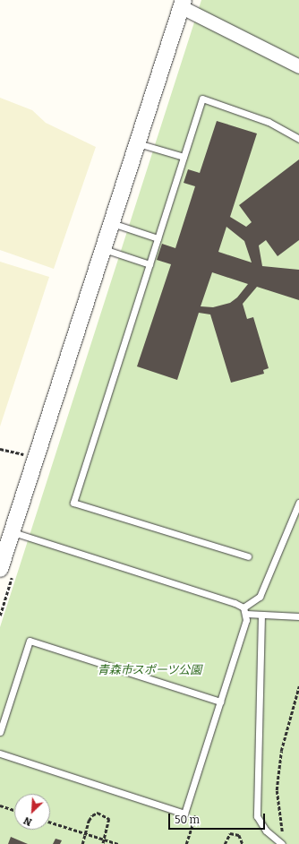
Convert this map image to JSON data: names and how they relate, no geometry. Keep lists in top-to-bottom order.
{
  "parks": ["青森市スポーツ公園"],
  "scale_bar": "50 m",
  "north": "bottom left"
}
